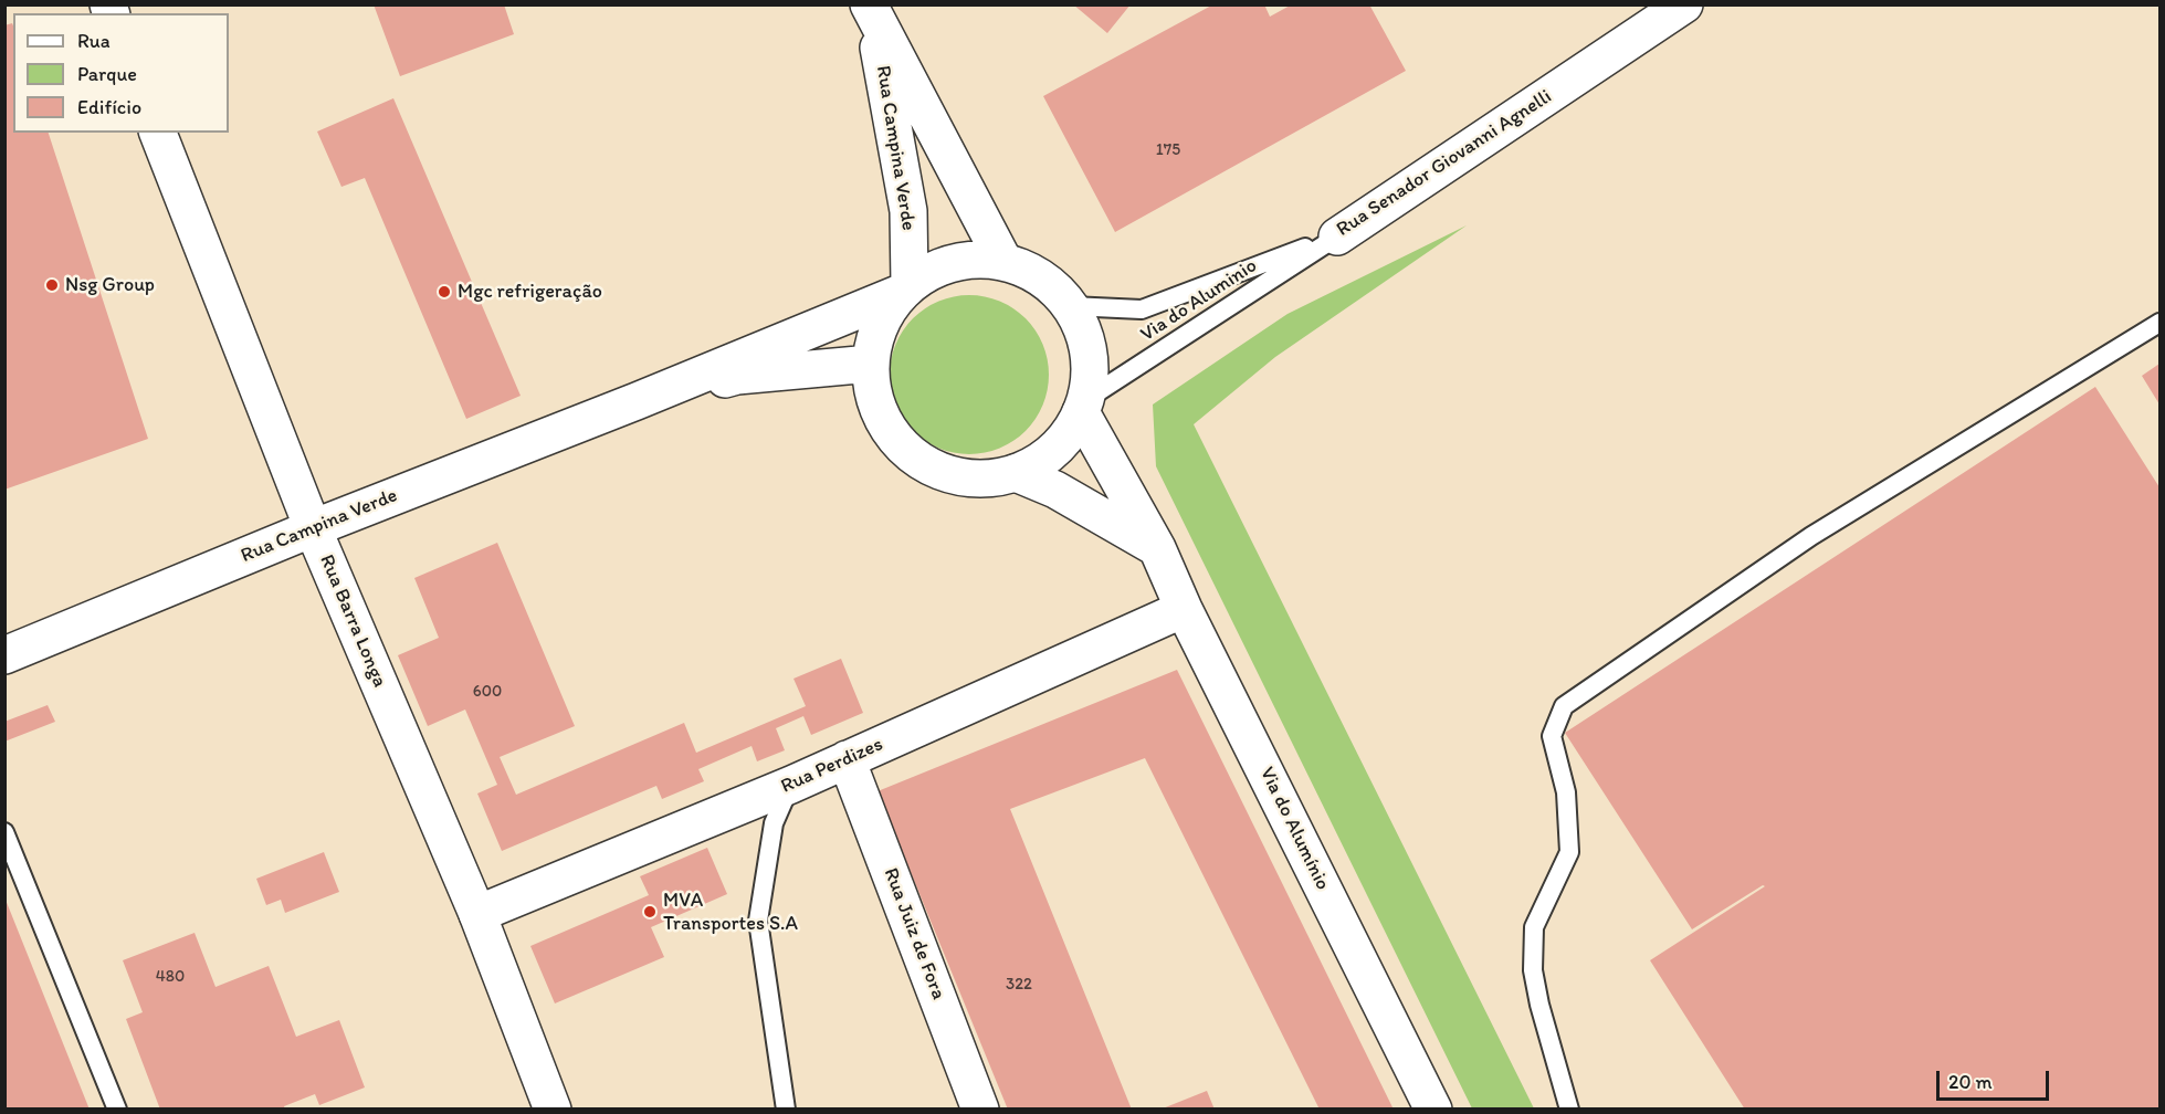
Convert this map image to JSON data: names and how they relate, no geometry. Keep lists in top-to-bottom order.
{
  "streets": {
    "street": [
      "Rua Campina Verde",
      "Rua Senador Giovanni Agnelli",
      "Rua Barra Longa",
      "Rua Perdizes",
      "Via do Alumínio",
      "Rua Juiz de Fora"
    ],
    "lane": ["Via do Aluminio"]
  },
  "crossings": [
    ["Rua Campina Verde", "Rua Senador Giovanni Agnelli"],
    ["Rua Campina Verde", "Via do Aluminio"],
    ["Rua Campina Verde", "Rua Barra Longa"],
    ["Rua Campina Verde", "Via do Alumínio"],
    ["Rua Senador Giovanni Agnelli", "Via do Aluminio"],
    ["Rua Senador Giovanni Agnelli", "Via do Alumínio"],
    ["Via do Aluminio", "Via do Alumínio"],
    ["Rua Barra Longa", "Rua Perdizes"],
    ["Rua Perdizes", "Via do Alumínio"],
    ["Rua Perdizes", "Rua Juiz de Fora"]
  ],
  "places": ["Nsg Group", "Mgc refrigeração", "MVA Transportes S.A"],
  "house_numbers": [
    "175",
    "600",
    "480",
    "322"
  ],
  "legend": ["Rua", "Parque", "Edifício"],
  "scale_bar": "20 m"
}
